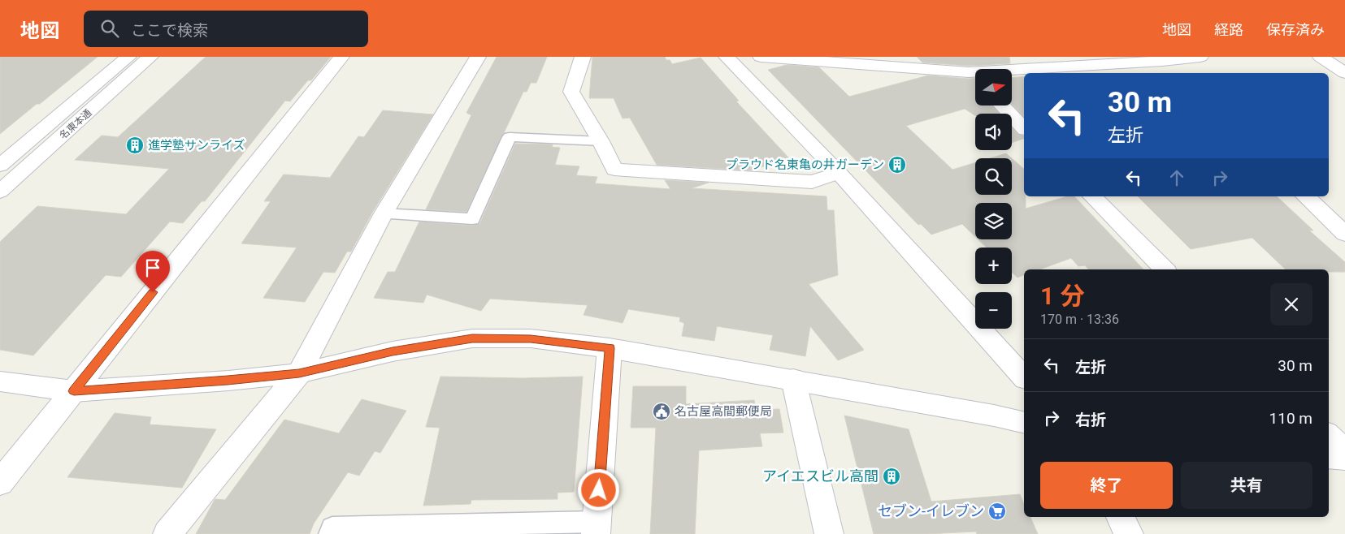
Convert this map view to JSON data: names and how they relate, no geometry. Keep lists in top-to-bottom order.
{
  "streets": {
    "street": ["名東本通"]
  },
  "places": {
    "building": ["進学塾サンライズ", "プラウド名東亀の井ガーデン", "アイエスビル高間"],
    "public building": ["名古屋高間郵便局"],
    "supermarket": ["セブン-イレブン"]
  },
  "north": "right",
  "page": {
    "header": "地図",
    "search": "ここで検索",
    "nav": ["地図", "経路", "保存済み"],
    "map_buttons": ["+", "−"],
    "turn": ["30 m", "左折"],
    "heading": ["1 分", "170 m · 13:36"],
    "list": [
      {
        "name": "左折",
        "value": "30 m"
      },
      {
        "name": "右折",
        "value": "110 m"
      }
    ],
    "buttons": ["終了", "共有"]
  }
}
